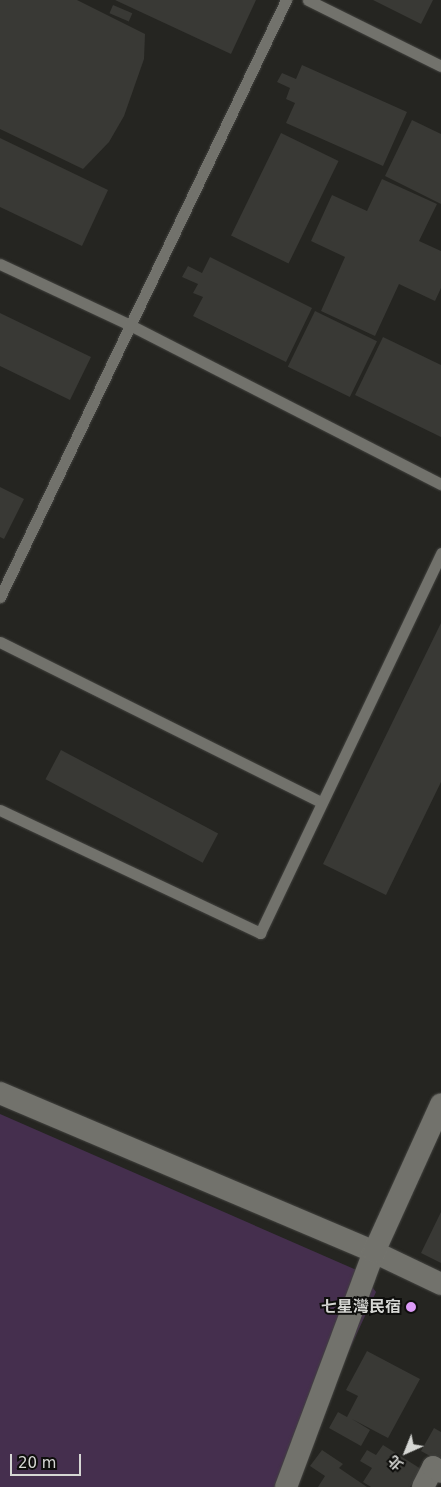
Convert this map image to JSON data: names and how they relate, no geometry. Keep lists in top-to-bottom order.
{
  "places": ["七星灣民宿"],
  "scale_bar": "20 m",
  "north": "bottom left"
}
